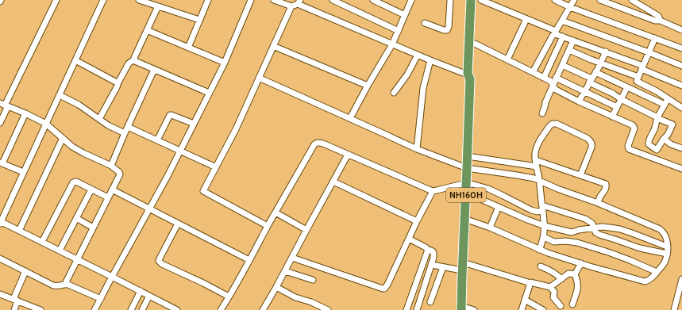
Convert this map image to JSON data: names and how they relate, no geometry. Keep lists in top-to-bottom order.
{
  "streets": {
    "highway": ["NH160H"]
  }
}
